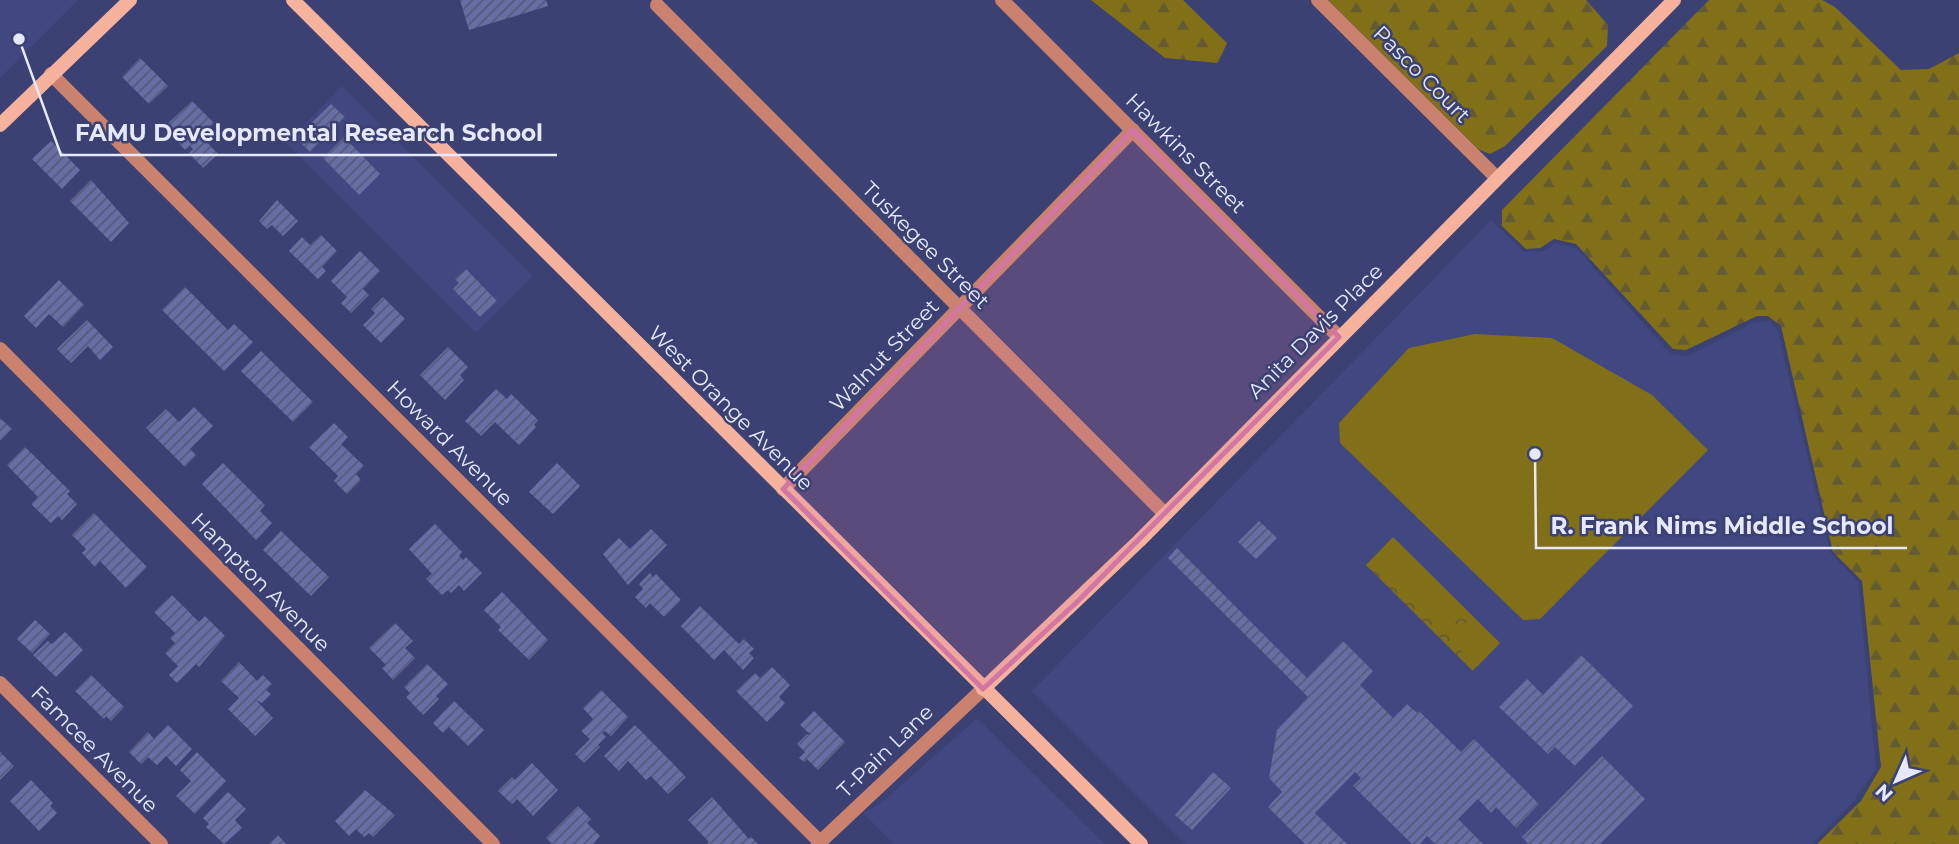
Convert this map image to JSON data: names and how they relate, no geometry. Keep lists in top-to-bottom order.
{
  "streets": {
    "main road": ["Anita Davis Place", "West Orange Avenue"],
    "street": [
      "Pasco Court",
      "Hawkins Street",
      "Tuskegee Street",
      "Walnut Street",
      "Howard Avenue",
      "Hampton Avenue",
      "Famcee Avenue",
      "T-Pain Lane"
    ]
  },
  "crossings": [
    ["Pasco Court", "Anita Davis Place"],
    ["Hawkins Street", "Anita Davis Place"],
    ["Hawkins Street", "Walnut Street"],
    ["Tuskegee Street", "Anita Davis Place"],
    ["Tuskegee Street", "Walnut Street"],
    ["Anita Davis Place", "West Orange Avenue"],
    ["Anita Davis Place", "T-Pain Lane"],
    ["Walnut Street", "West Orange Avenue"],
    ["West Orange Avenue", "T-Pain Lane"],
    ["Howard Avenue", "T-Pain Lane"]
  ],
  "places": ["FAMU Developmental Research School", "R. Frank Nims Middle School"],
  "north": "bottom left"
}
